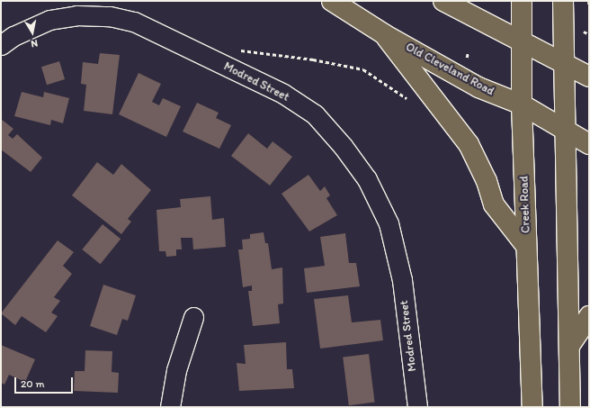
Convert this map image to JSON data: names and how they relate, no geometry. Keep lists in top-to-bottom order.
{
  "streets": {
    "main road": ["Old Cleveland Road", "Creek Road"],
    "street": ["Modred Street"]
  },
  "crossings": [
    ["Old Cleveland Road", "Creek Road"]
  ],
  "scale_bar": "20 m",
  "north": "bottom"
}
